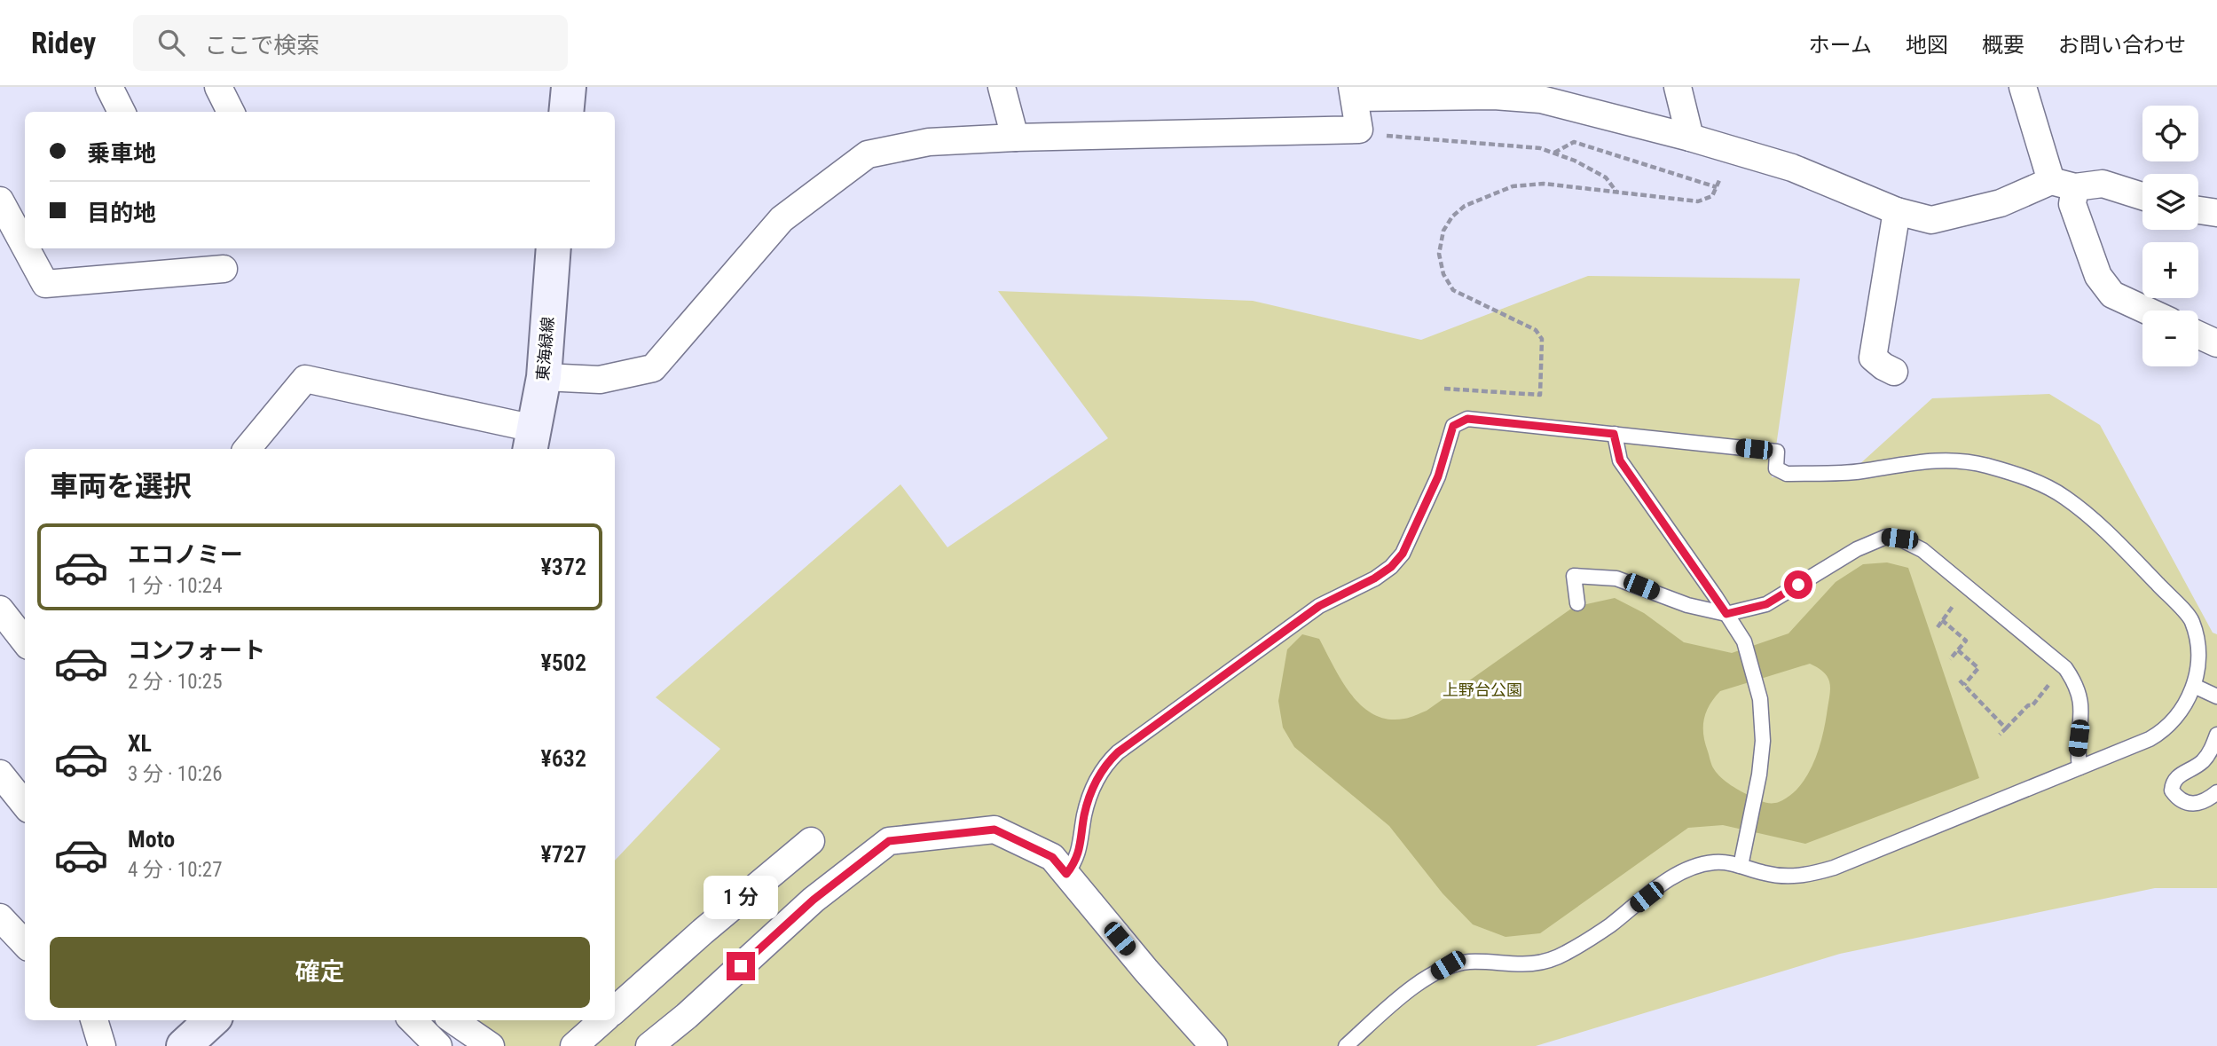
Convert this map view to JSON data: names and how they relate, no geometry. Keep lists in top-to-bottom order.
{
  "streets": {
    "main road": ["東海緑線"]
  },
  "parks": ["上野台公園"],
  "page": {
    "header": "Ridey",
    "search": "ここで検索",
    "nav": [
      "ホーム",
      "地図",
      "概要",
      "お問い合わせ"
    ],
    "map_buttons": ["+", "−"],
    "banner": ["乗車地", "目的地"],
    "heading": "車両を選択",
    "list": [
      {
        "name": "エコノミー",
        "note": "1 分 · 10:24",
        "value": "¥372"
      },
      {
        "name": "コンフォート",
        "note": "2 分 · 10:25",
        "value": "¥502"
      },
      {
        "name": "XL",
        "note": "3 分 · 10:26",
        "value": "¥632"
      },
      {
        "name": "Moto",
        "note": "4 分 · 10:27",
        "value": "¥727"
      }
    ],
    "bubble": "1 分",
    "buttons": "確定"
  }
}
